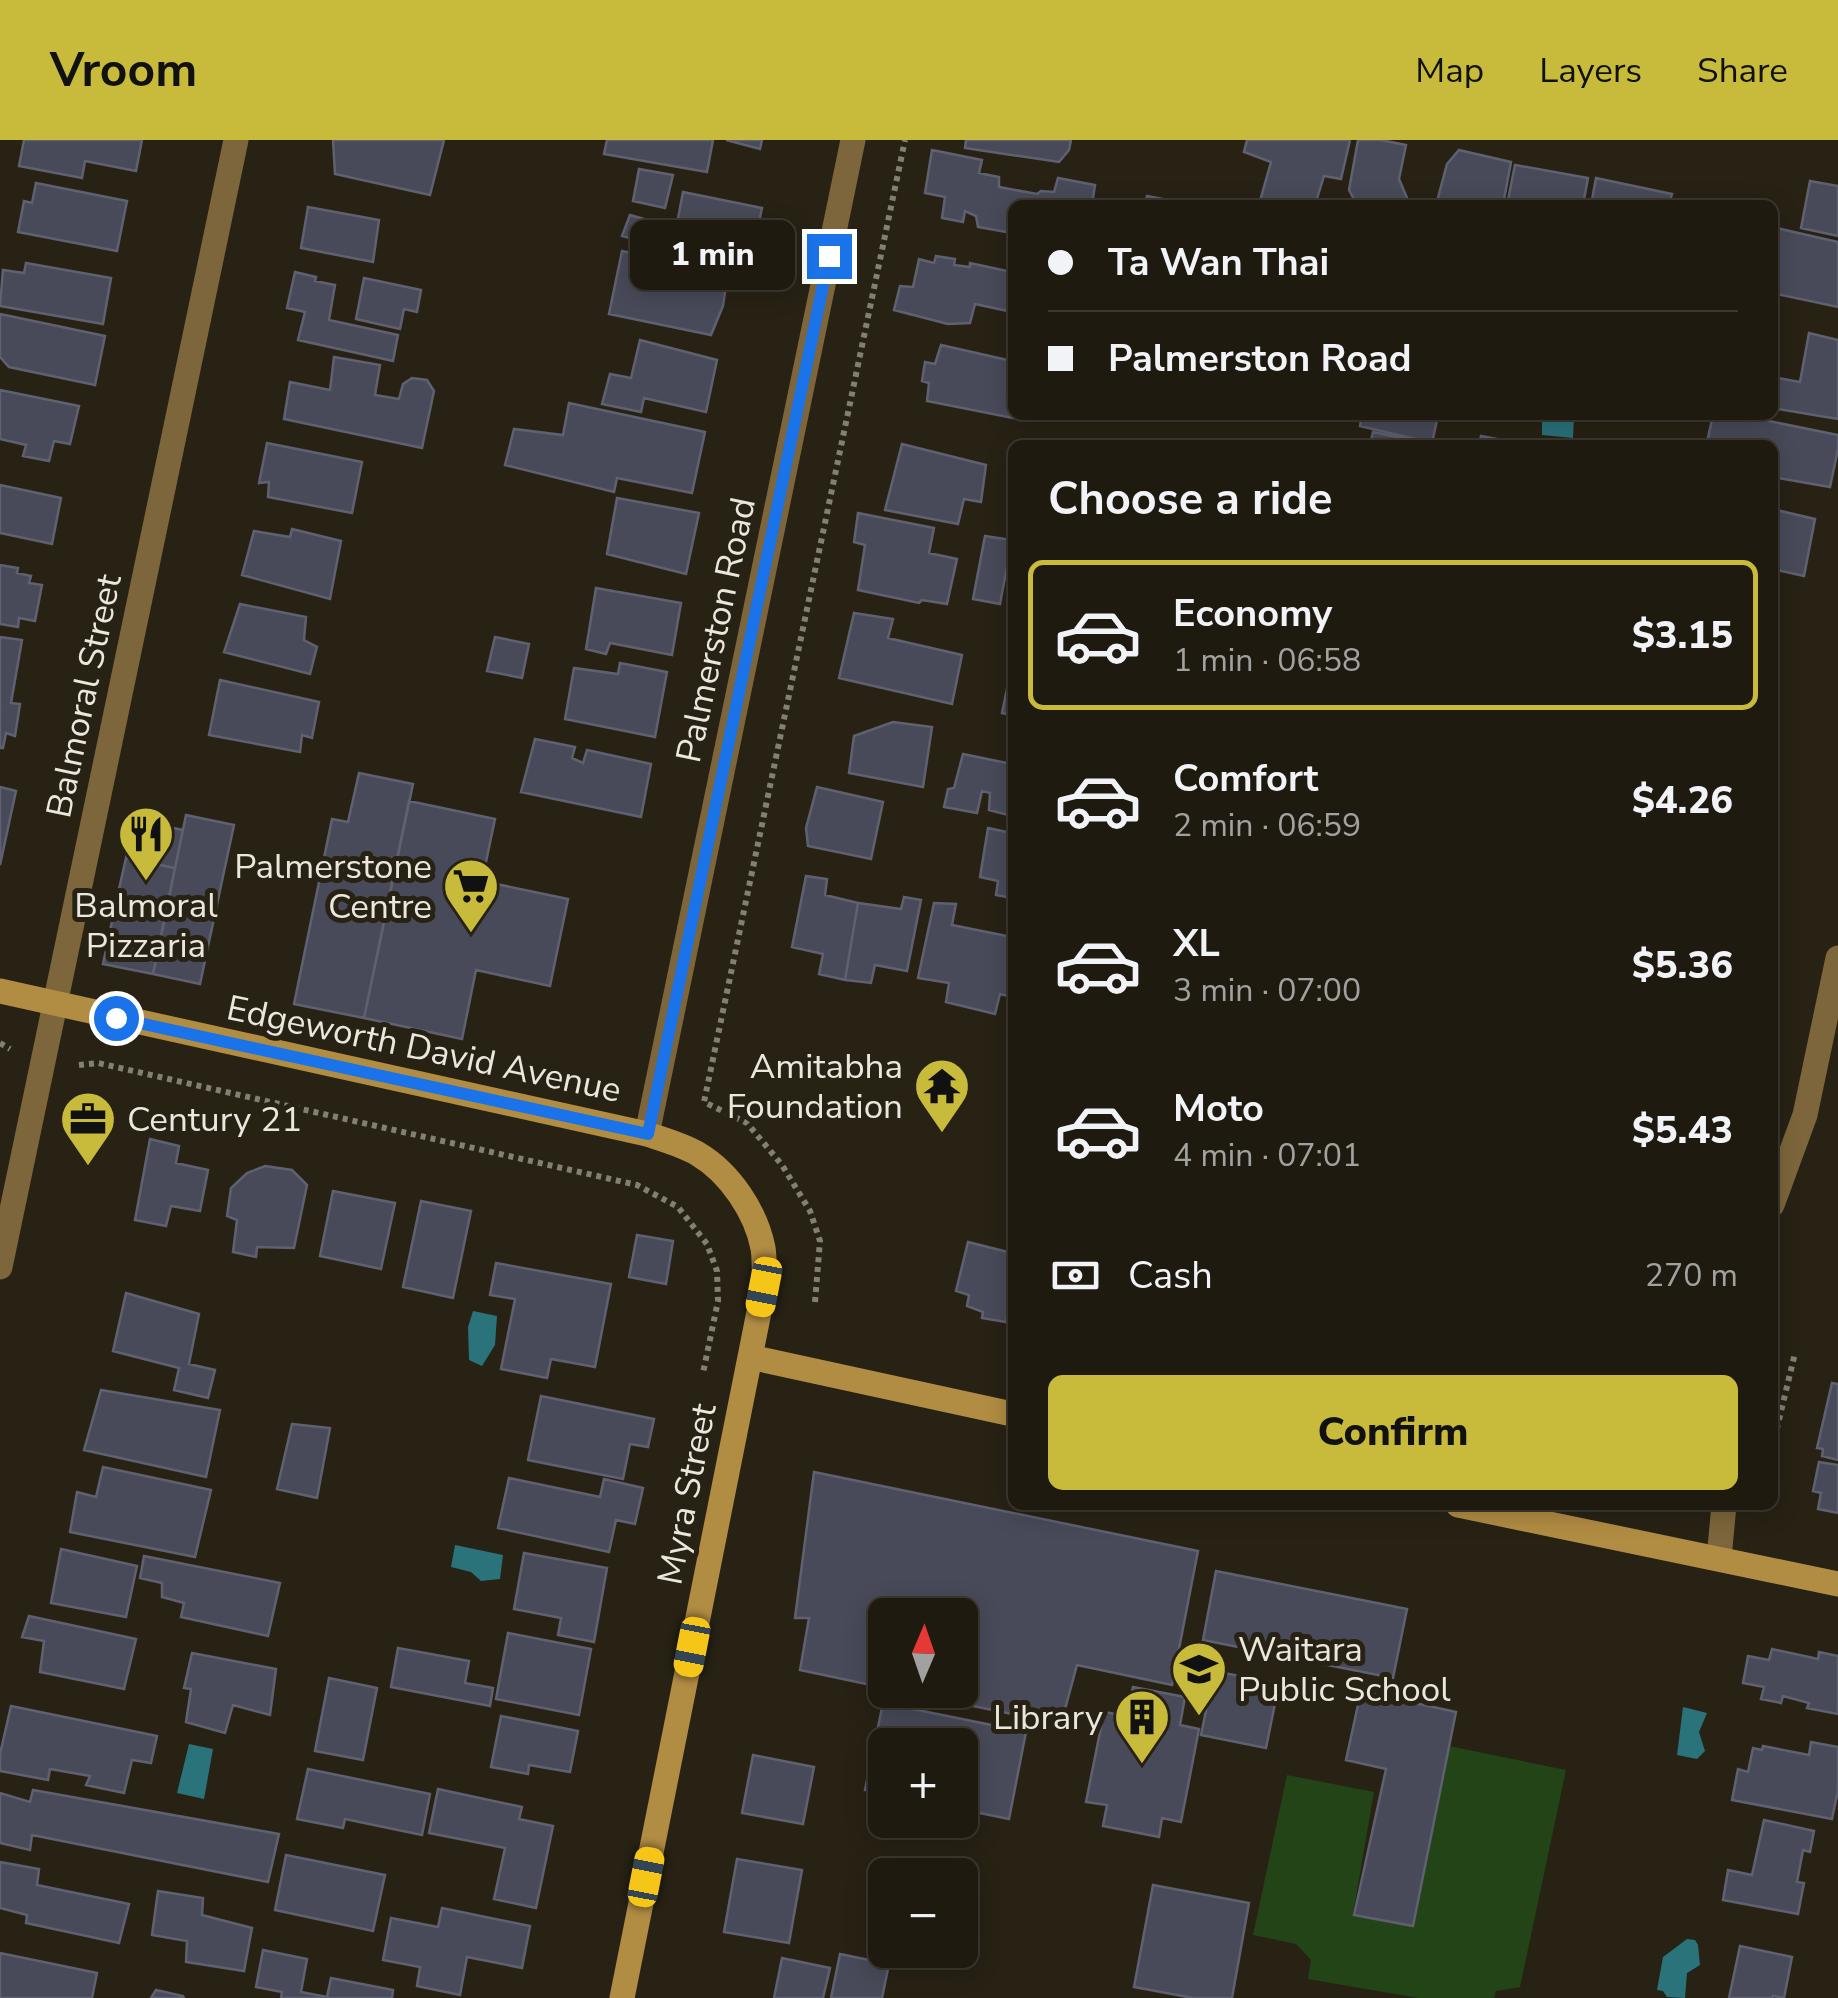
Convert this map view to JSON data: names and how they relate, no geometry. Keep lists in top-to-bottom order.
{
  "streets": {
    "main road": ["Edgeworth David Avenue", "Myra Street"],
    "street": ["Palmerston Road", "Balmoral Street"]
  },
  "crossings": [
    ["Palmerston Road", "Edgeworth David Avenue"],
    ["Balmoral Street", "Edgeworth David Avenue"],
    ["Edgeworth David Avenue", "Myra Street"]
  ],
  "places": {
    "restaurant": ["Balmoral Pizzaria"],
    "supermarket": ["Palmerstone Centre"],
    "temple": ["Amitabha Foundation"],
    "office": ["Century 21"],
    "school or university": ["Waitara Public School"],
    "building": ["Library"]
  },
  "north": "top",
  "page": {
    "header": "Vroom",
    "nav": ["Map", "Layers", "Share"],
    "banner": ["Ta Wan Thai", "Palmerston Road"],
    "bubble": "1 min",
    "heading": "Choose a ride",
    "list": [
      {
        "name": "Economy",
        "note": "1 min · 06:58",
        "value": "$3.15"
      },
      {
        "name": "Comfort",
        "note": "2 min · 06:59",
        "value": "$4.26"
      },
      {
        "name": "XL",
        "note": "3 min · 07:00",
        "value": "$5.36"
      },
      {
        "name": "Moto",
        "note": "4 min · 07:01",
        "value": "$5.43"
      }
    ],
    "pay": ["Cash", "270 m"],
    "buttons": "Confirm",
    "map_buttons": ["+", "−"]
  }
}
